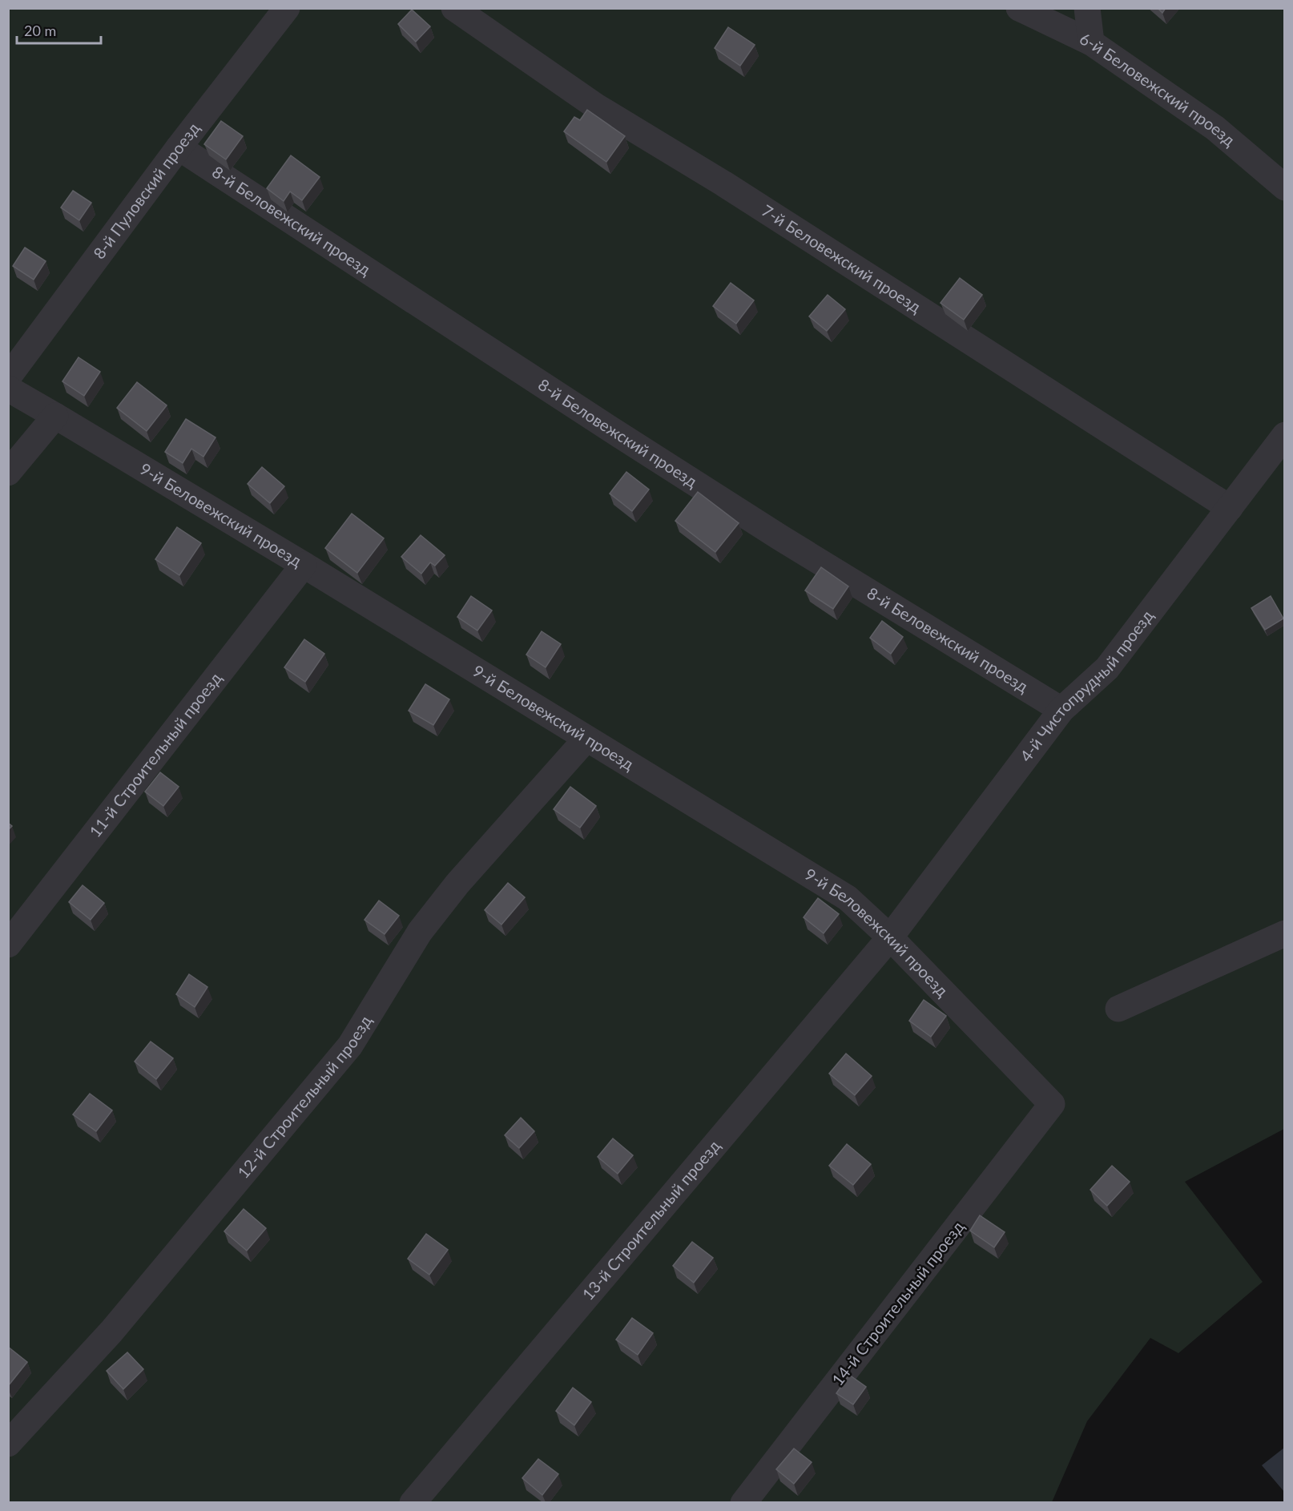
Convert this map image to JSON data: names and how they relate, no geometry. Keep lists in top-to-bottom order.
{
  "streets": {
    "lane": [
      "6-й Беловежский проезд",
      "8-й Пуловский проезд",
      "8-й Беловежский проезд",
      "7-й Беловежский проезд",
      "9-й Беловежский проезд",
      "4-й Чистопрудный проезд",
      "11-й Строительный проезд",
      "12-й Строительный проезд",
      "13-й Строительный проезд",
      "14-й Строительный проезд"
    ]
  },
  "crossings": [
    ["8-й Пуловский проезд", "8-й Беловежский проезд"],
    ["8-й Беловежский проезд", "4-й Чистопрудный проезд"],
    ["7-й Беловежский проезд", "4-й Чистопрудный проезд"],
    ["9-й Беловежский проезд", "4-й Чистопрудный проезд"],
    ["9-й Беловежский проезд", "11-й Строительный проезд"],
    ["9-й Беловежский проезд", "12-й Строительный проезд"],
    ["9-й Беловежский проезд", "13-й Строительный проезд"],
    ["9-й Беловежский проезд", "14-й Строительный проезд"],
    ["4-й Чистопрудный проезд", "13-й Строительный проезд"]
  ],
  "scale_bar": "20 m"
}
